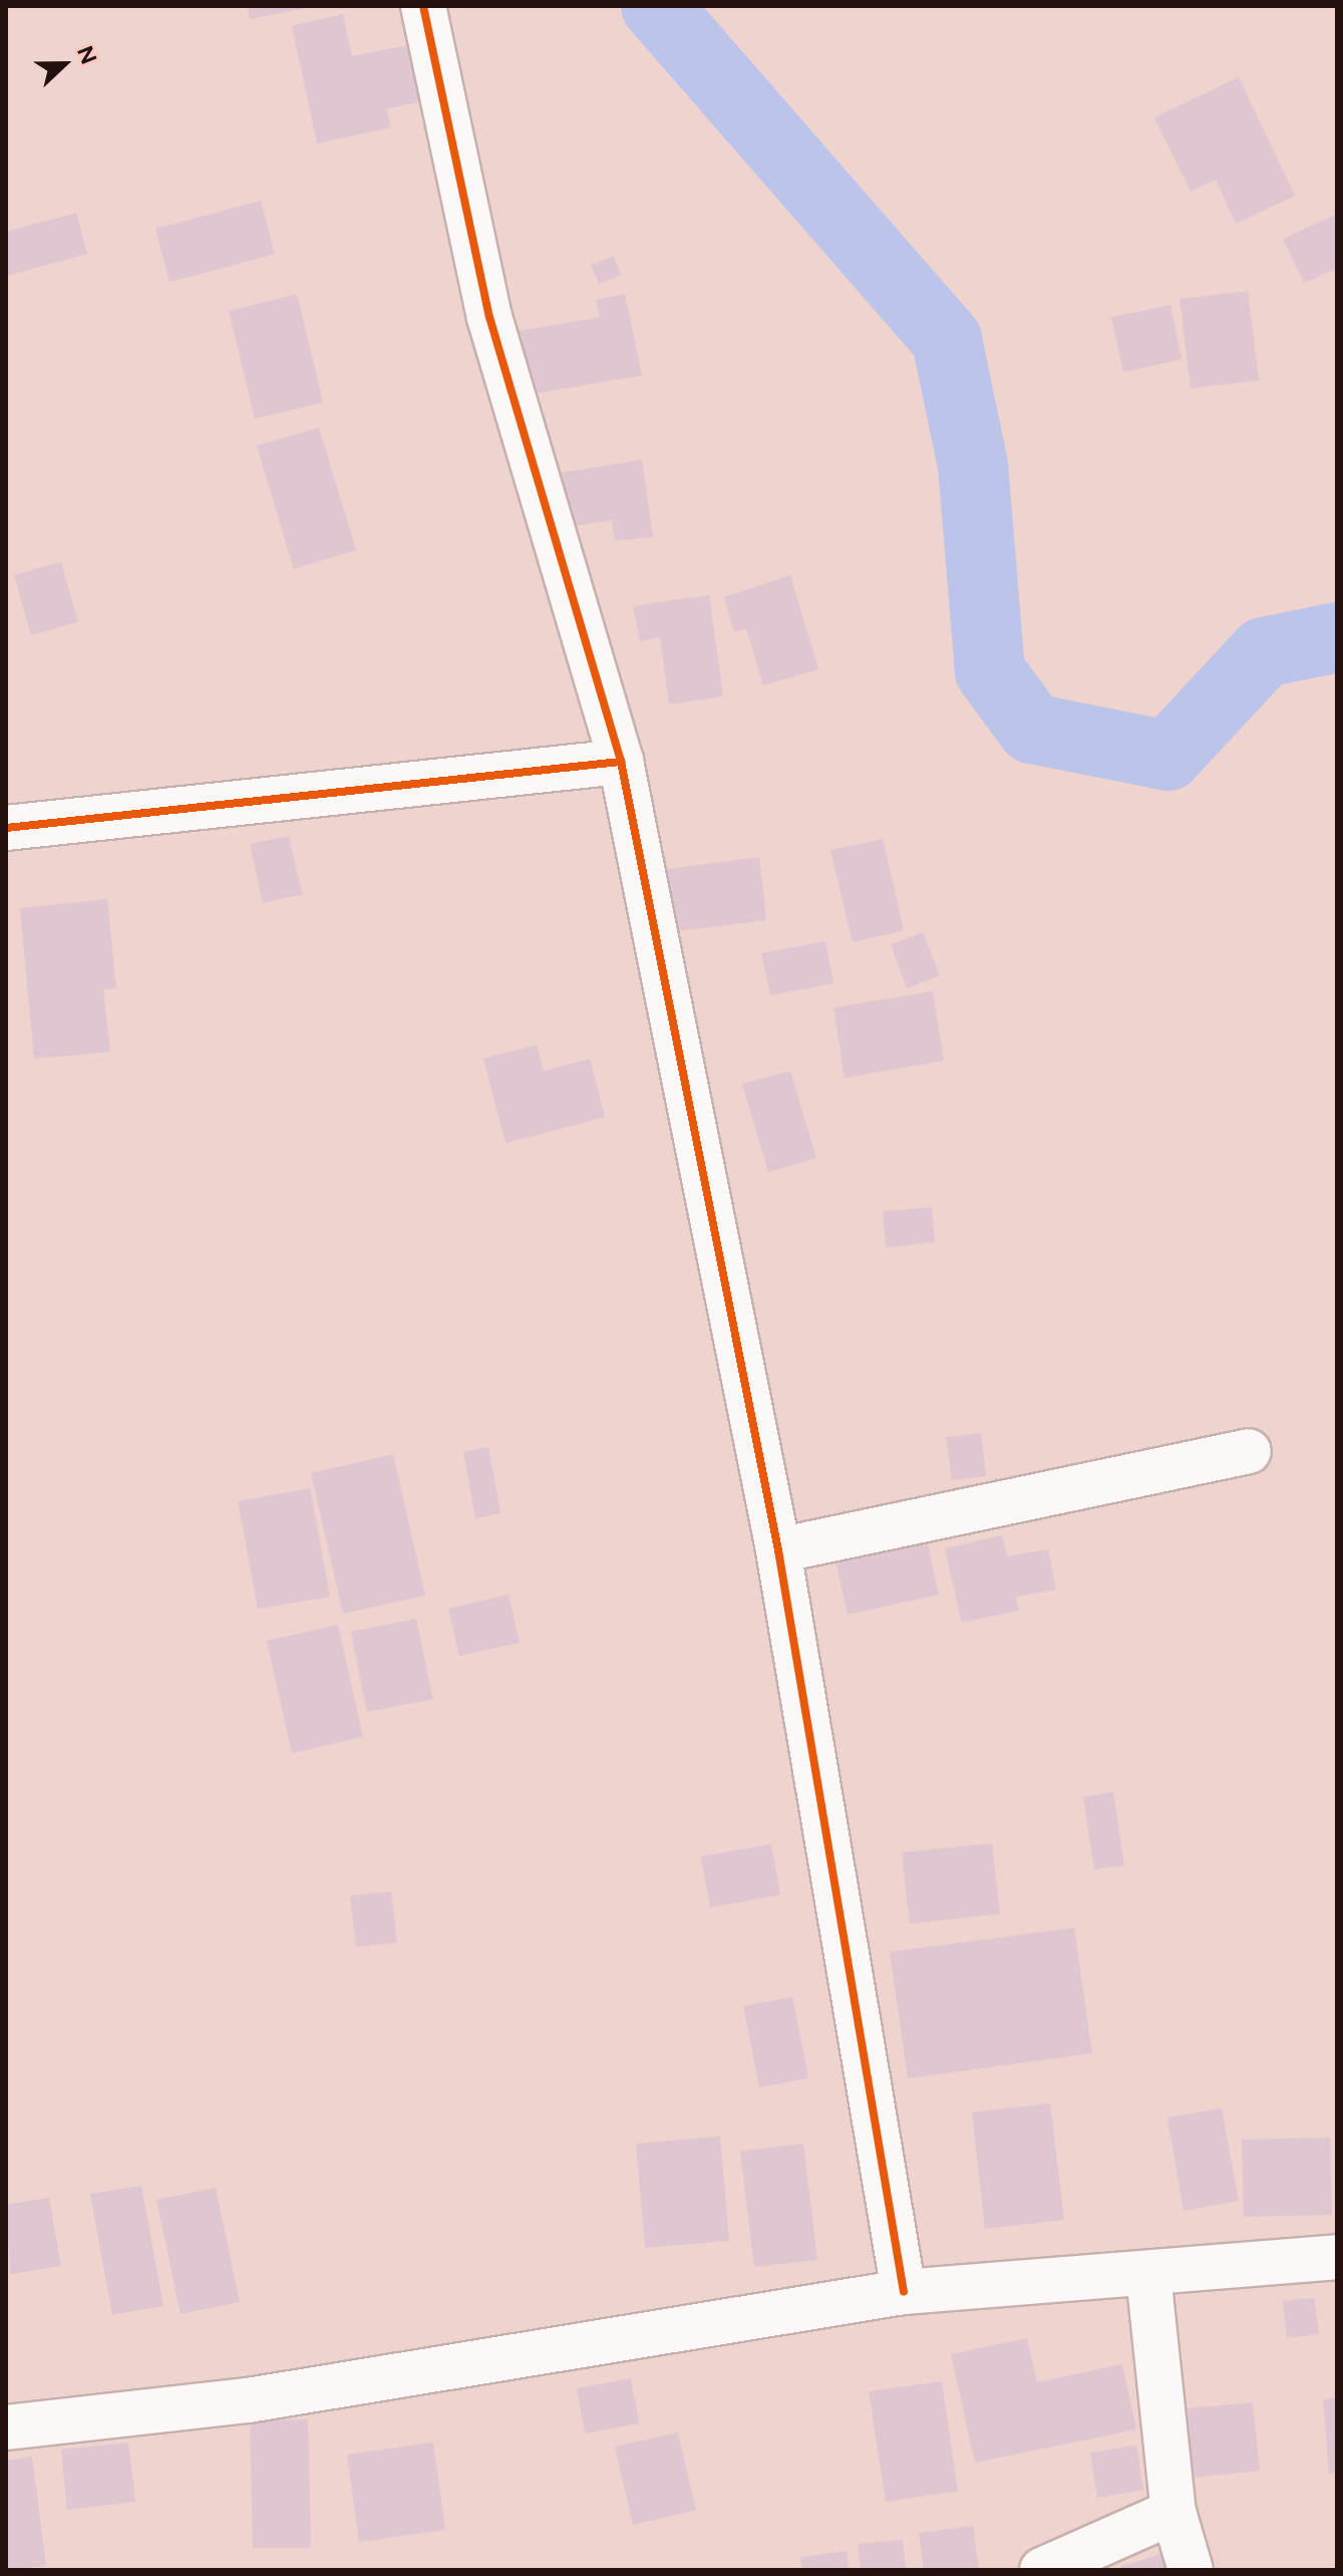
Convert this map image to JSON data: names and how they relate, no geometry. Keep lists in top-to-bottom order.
{
  "north": "right"
}
